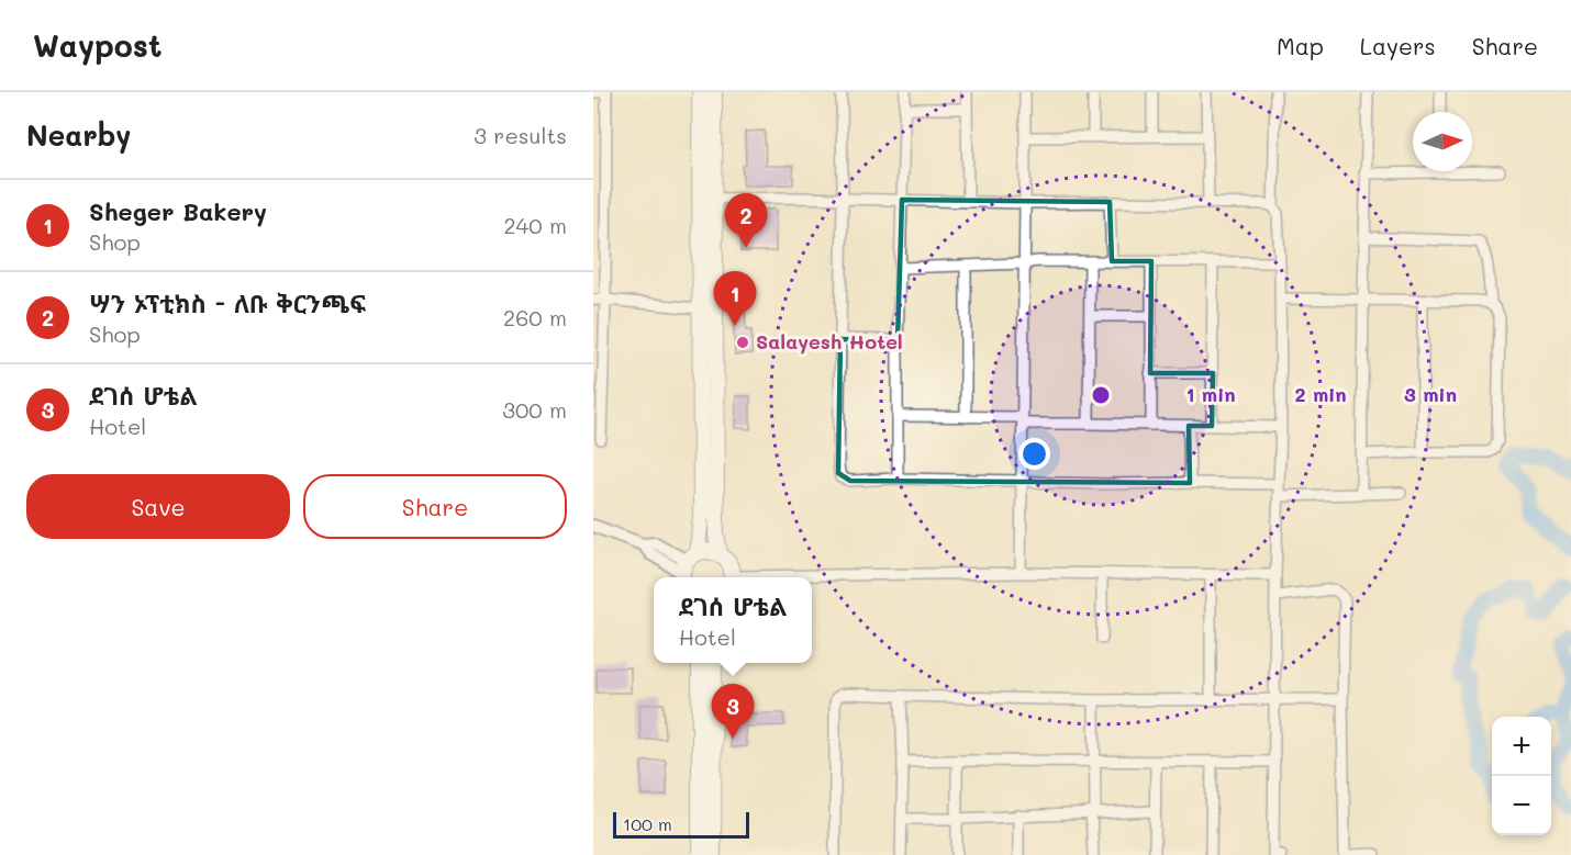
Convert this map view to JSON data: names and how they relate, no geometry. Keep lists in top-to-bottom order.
{
  "places": ["Salayesh Hotel"],
  "scale_bar": "100 m",
  "north": "right",
  "page": {
    "header": "Waypost",
    "nav": ["Map", "Layers", "Share"],
    "heading": ["Nearby", "3 results"],
    "list": [
      {
        "mark": "1",
        "name": "Sheger Bakery",
        "note": "Shop",
        "value": "240 m"
      },
      {
        "mark": "2",
        "name": "ሣን ኦፕቲክስ - ለቡ ቅርንጫፍ",
        "note": "Shop",
        "value": "260 m"
      },
      {
        "mark": "3",
        "name": "ደገሰ ሆቴል",
        "note": "Hotel",
        "value": "300 m"
      }
    ],
    "pins": ["2", "1", "3"],
    "buttons": ["Save", "Share"],
    "popup": ["ደገሰ ሆቴል", "Hotel"],
    "map_buttons": ["+", "−"],
    "scale": "100 m"
  },
  "rings": ["1 min", "2 min", "3 min"]
}
